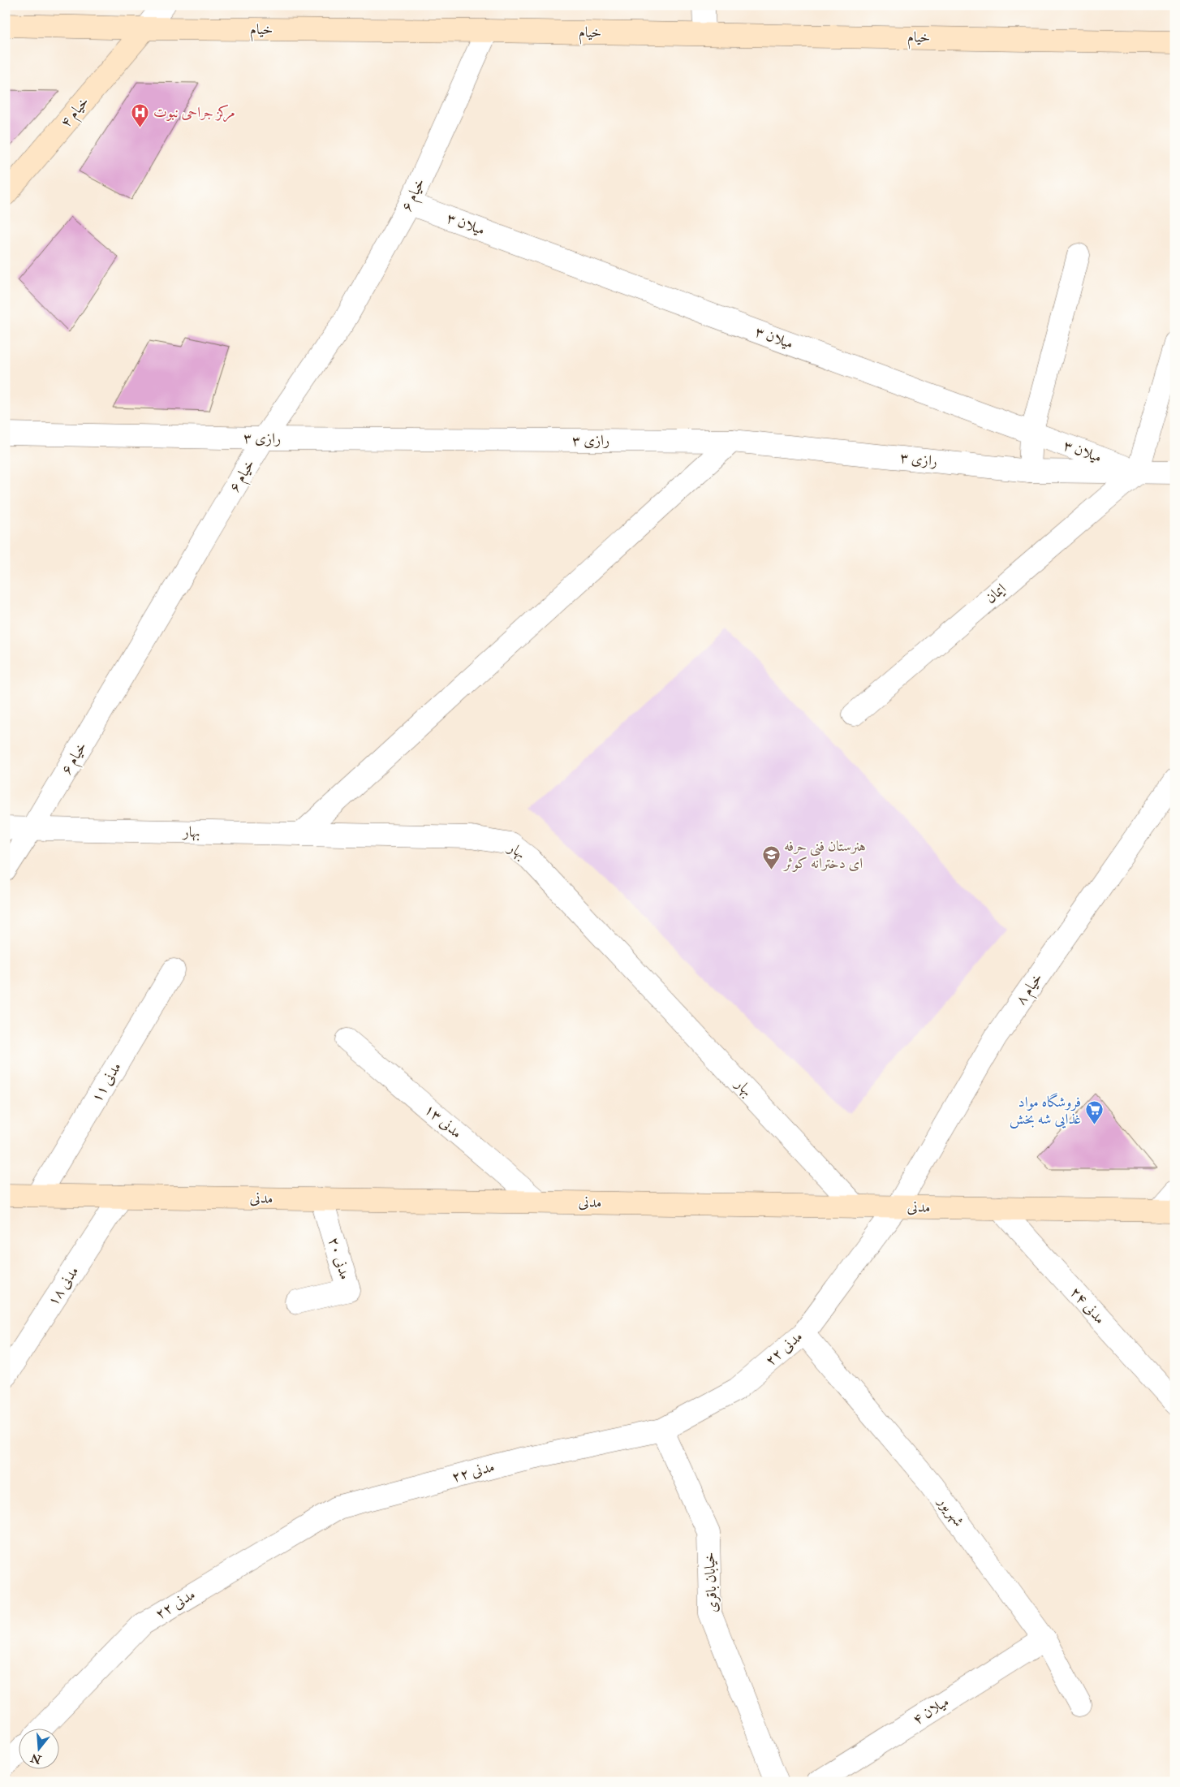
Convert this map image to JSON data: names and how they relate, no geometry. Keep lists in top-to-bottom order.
{
  "streets": {
    "main road": ["خیام", "خیام ۴", "مدنی"],
    "street": [
      "خیام ۶",
      "میلان ۳",
      "رازی ۳",
      "ایمان",
      "بهار",
      "خیام ۸",
      "مدنی ۱۱",
      "مدنی ۱۳",
      "مدنی ۲۰",
      "مدنی ۱۸",
      "مدنی ۲۴",
      "مدنی ۲۲",
      "شهریور",
      "خیابان باقری",
      "میلان ۴"
    ]
  },
  "crossings": [
    ["خیام", "خیام ۴"],
    ["خیام", "خیام ۶"],
    ["خیام ۶", "میلان ۳"],
    ["خیام ۶", "رازی ۳"],
    ["خیام ۶", "بهار"],
    ["میلان ۳", "رازی ۳"],
    ["میلان ۳", "ایمان"],
    ["رازی ۳", "ایمان"],
    ["بهار", "مدنی"],
    ["خیام ۸", "مدنی"],
    ["خیام ۸", "مدنی ۲۲"],
    ["مدنی ۱۱", "مدنی"],
    ["مدنی ۱۳", "مدنی"],
    ["مدنی", "مدنی ۲۰"],
    ["مدنی", "مدنی ۱۸"],
    ["مدنی", "مدنی ۲۴"],
    ["مدنی", "مدنی ۲۲"],
    ["مدنی ۲۲", "شهریور"],
    ["مدنی ۲۲", "خیابان باقری"],
    ["شهریور", "میلان ۴"]
  ],
  "places": {
    "hospital": ["مرکز جراحی نبوت"],
    "school or university": ["هنرستان فنی حرفه ای دخترانه کوثر"],
    "supermarket": ["فروشگاه مواد غذایی شه بخش"]
  },
  "north": "bottom"
}
